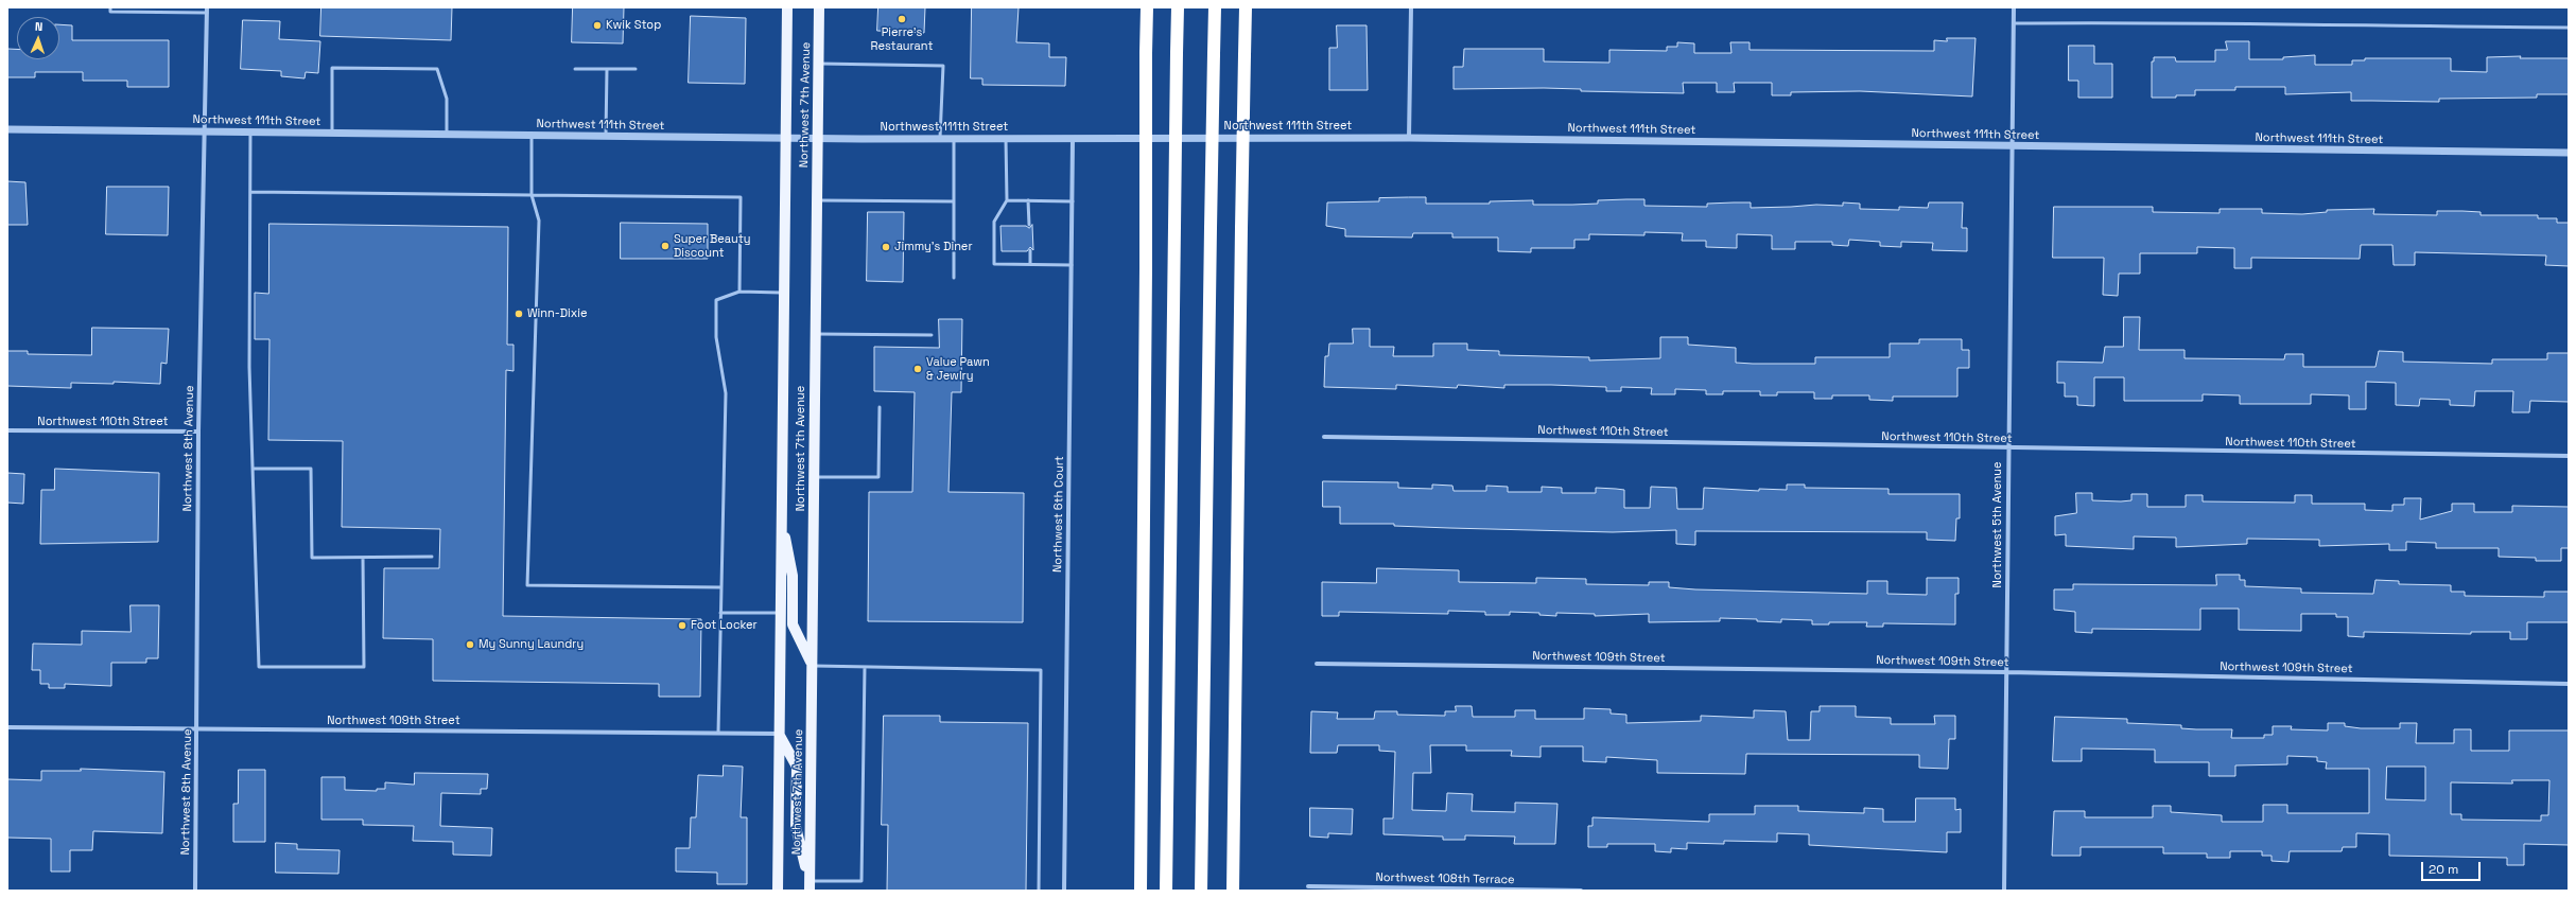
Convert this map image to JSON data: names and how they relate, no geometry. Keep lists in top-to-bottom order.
{
  "streets": {
    "main road": ["Northwest 7th Avenue"],
    "street": [
      "Northwest 111th Street",
      "Northwest 110th Street",
      "Northwest 8th Avenue",
      "Northwest 6th Court",
      "Northwest 5th Avenue",
      "Northwest 109th Street",
      "Northwest 108th Terrace"
    ]
  },
  "crossings": [
    ["Northwest 7th Avenue", "Northwest 111th Street"],
    ["Northwest 7th Avenue", "Northwest 109th Street"],
    ["Northwest 111th Street", "Northwest 8th Avenue"],
    ["Northwest 111th Street", "Northwest 6th Court"],
    ["Northwest 111th Street", "Northwest 5th Avenue"],
    ["Northwest 110th Street", "Northwest 8th Avenue"],
    ["Northwest 110th Street", "Northwest 5th Avenue"],
    ["Northwest 8th Avenue", "Northwest 109th Street"],
    ["Northwest 5th Avenue", "Northwest 109th Street"]
  ],
  "places": [
    "Pierre's Restaurant",
    "Kwik Stop",
    "Super Beauty Discount",
    "Jimmy's Diner",
    "Winn-Dixie",
    "Value Pawn & Jewlry",
    "Foot Locker",
    "My Sunny Laundry"
  ],
  "scale_bar": "20 m",
  "north": "top"
}
